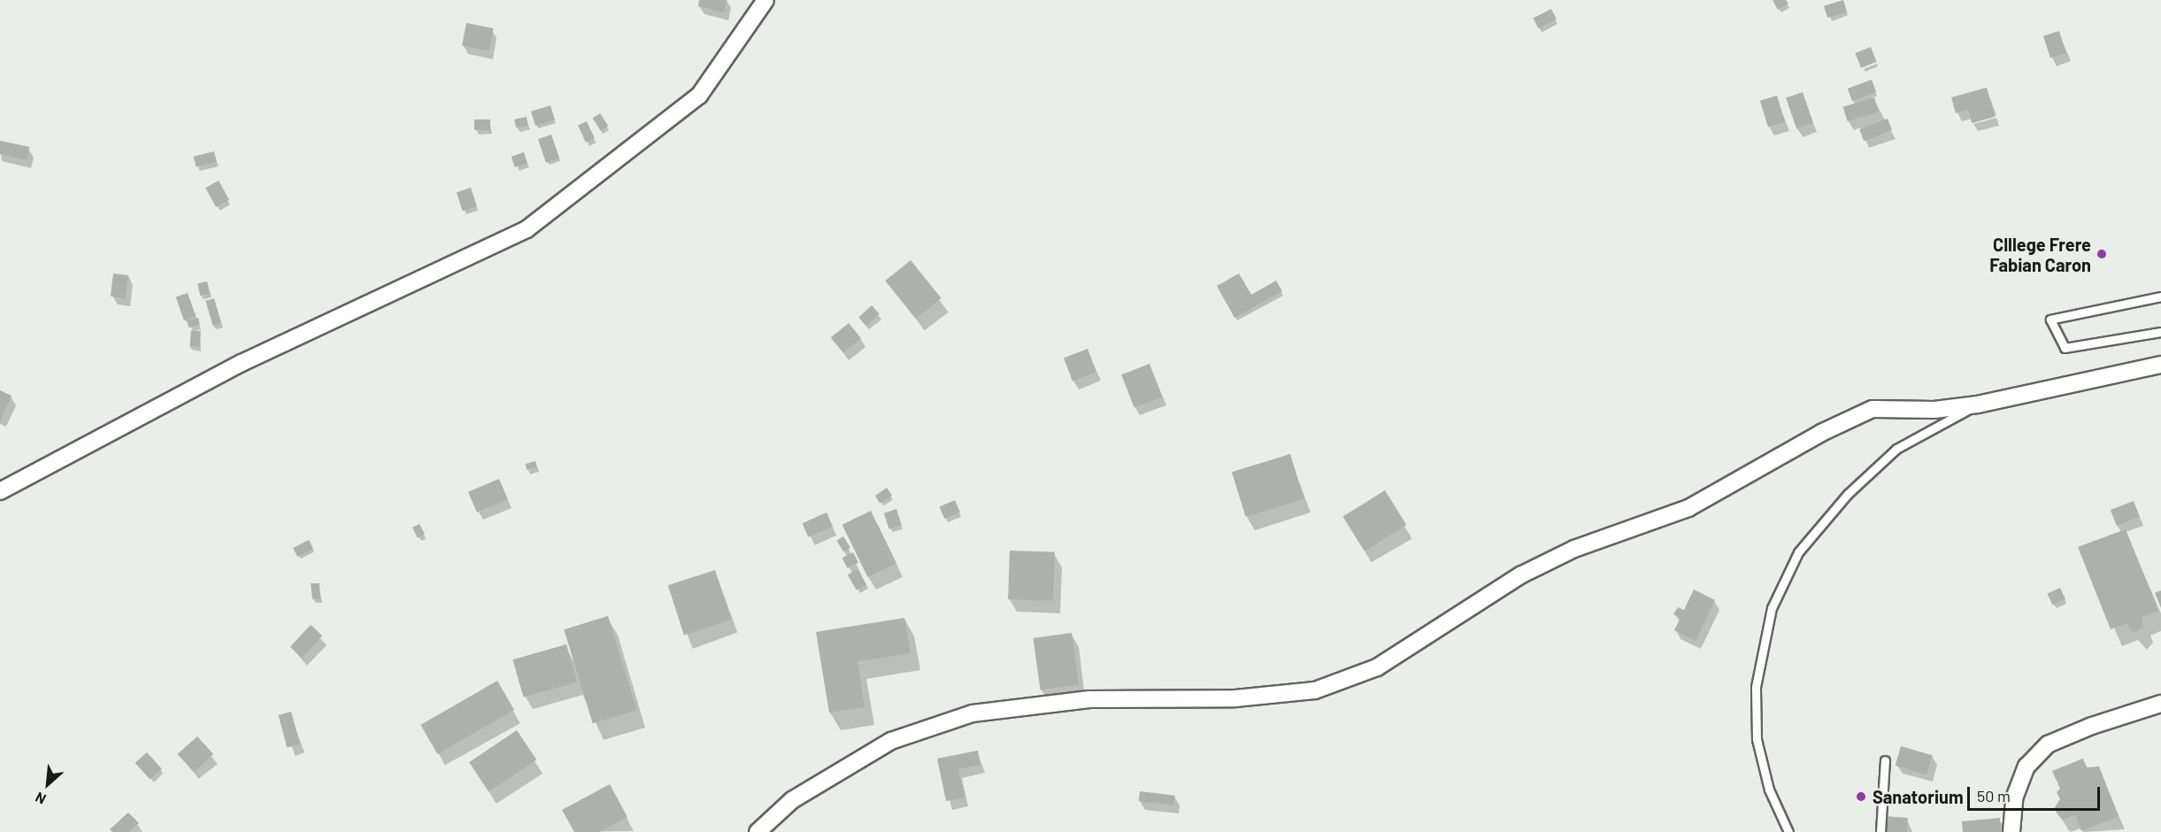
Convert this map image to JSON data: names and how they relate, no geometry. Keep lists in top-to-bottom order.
{
  "places": ["Clllege Frere Fabian Caron", "Sanatorium"],
  "scale_bar": "50 m",
  "north": "bottom left"
}
